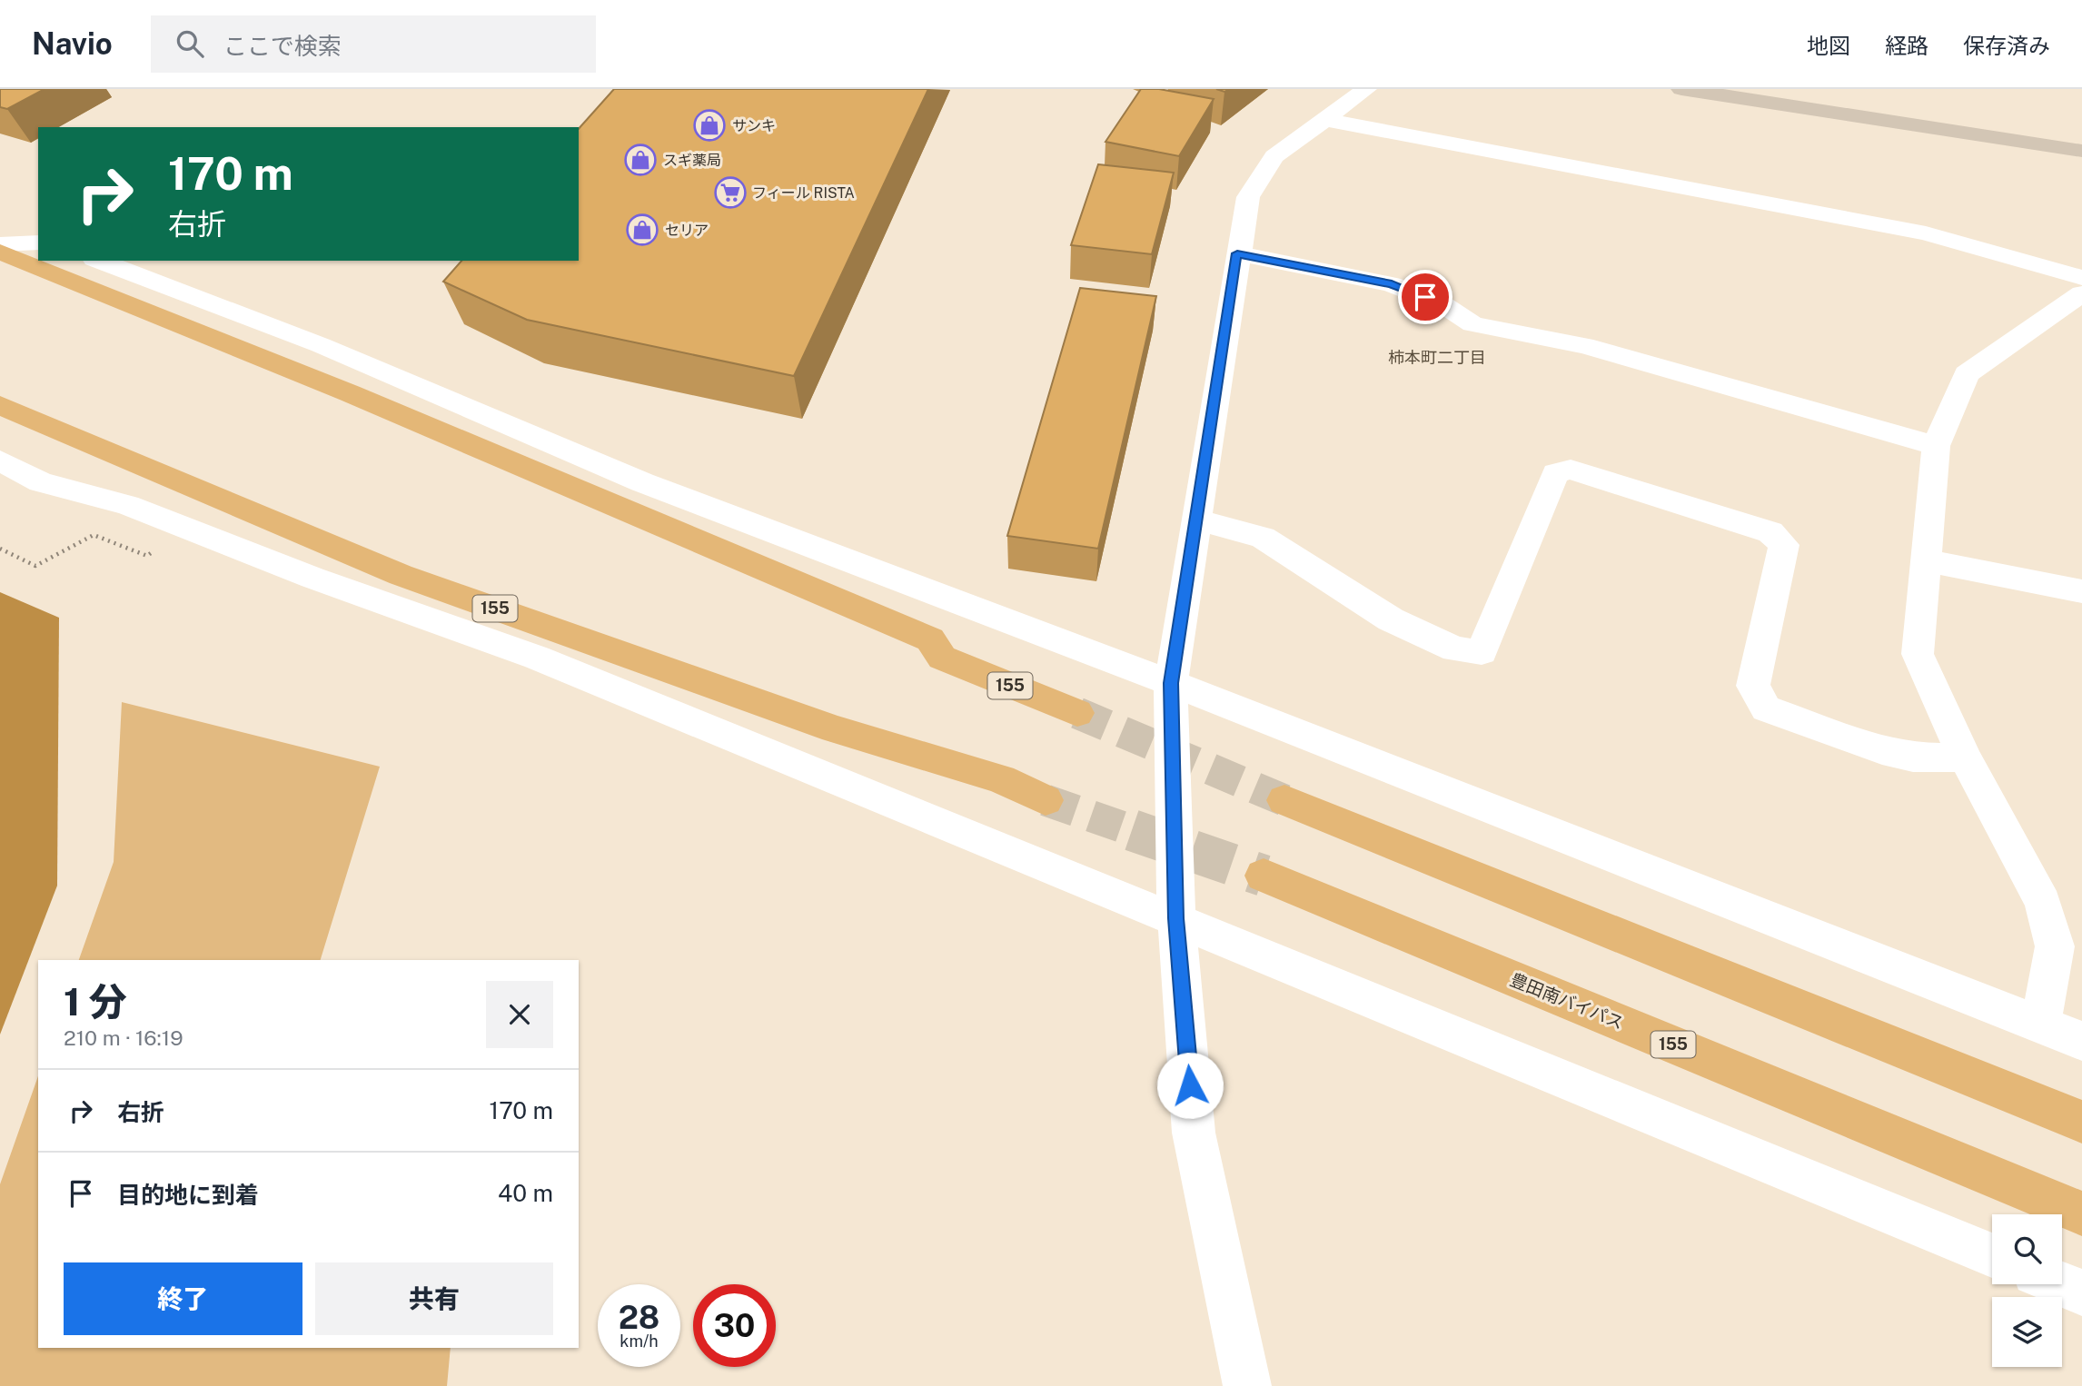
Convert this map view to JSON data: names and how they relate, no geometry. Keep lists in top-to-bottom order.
{
  "streets": {
    "highway": ["155", "豊田南バイパス"]
  },
  "districts": ["柿本町二丁目"],
  "places": {
    "shop": ["サンキ", "スギ薬局", "セリア"],
    "supermarket": ["フィール RISTA"]
  },
  "page": {
    "header": "Navio",
    "search": "ここで検索",
    "nav": ["地図", "経路", "保存済み"],
    "turn": ["170 m", "右折"],
    "heading": ["1 分", "210 m · 16:19"],
    "list": [
      {
        "name": "右折",
        "value": "170 m"
      },
      {
        "name": "目的地に到着",
        "value": "40 m"
      }
    ],
    "buttons": ["終了", "共有"],
    "speed": "28 km/h",
    "limit": "30"
  }
}
